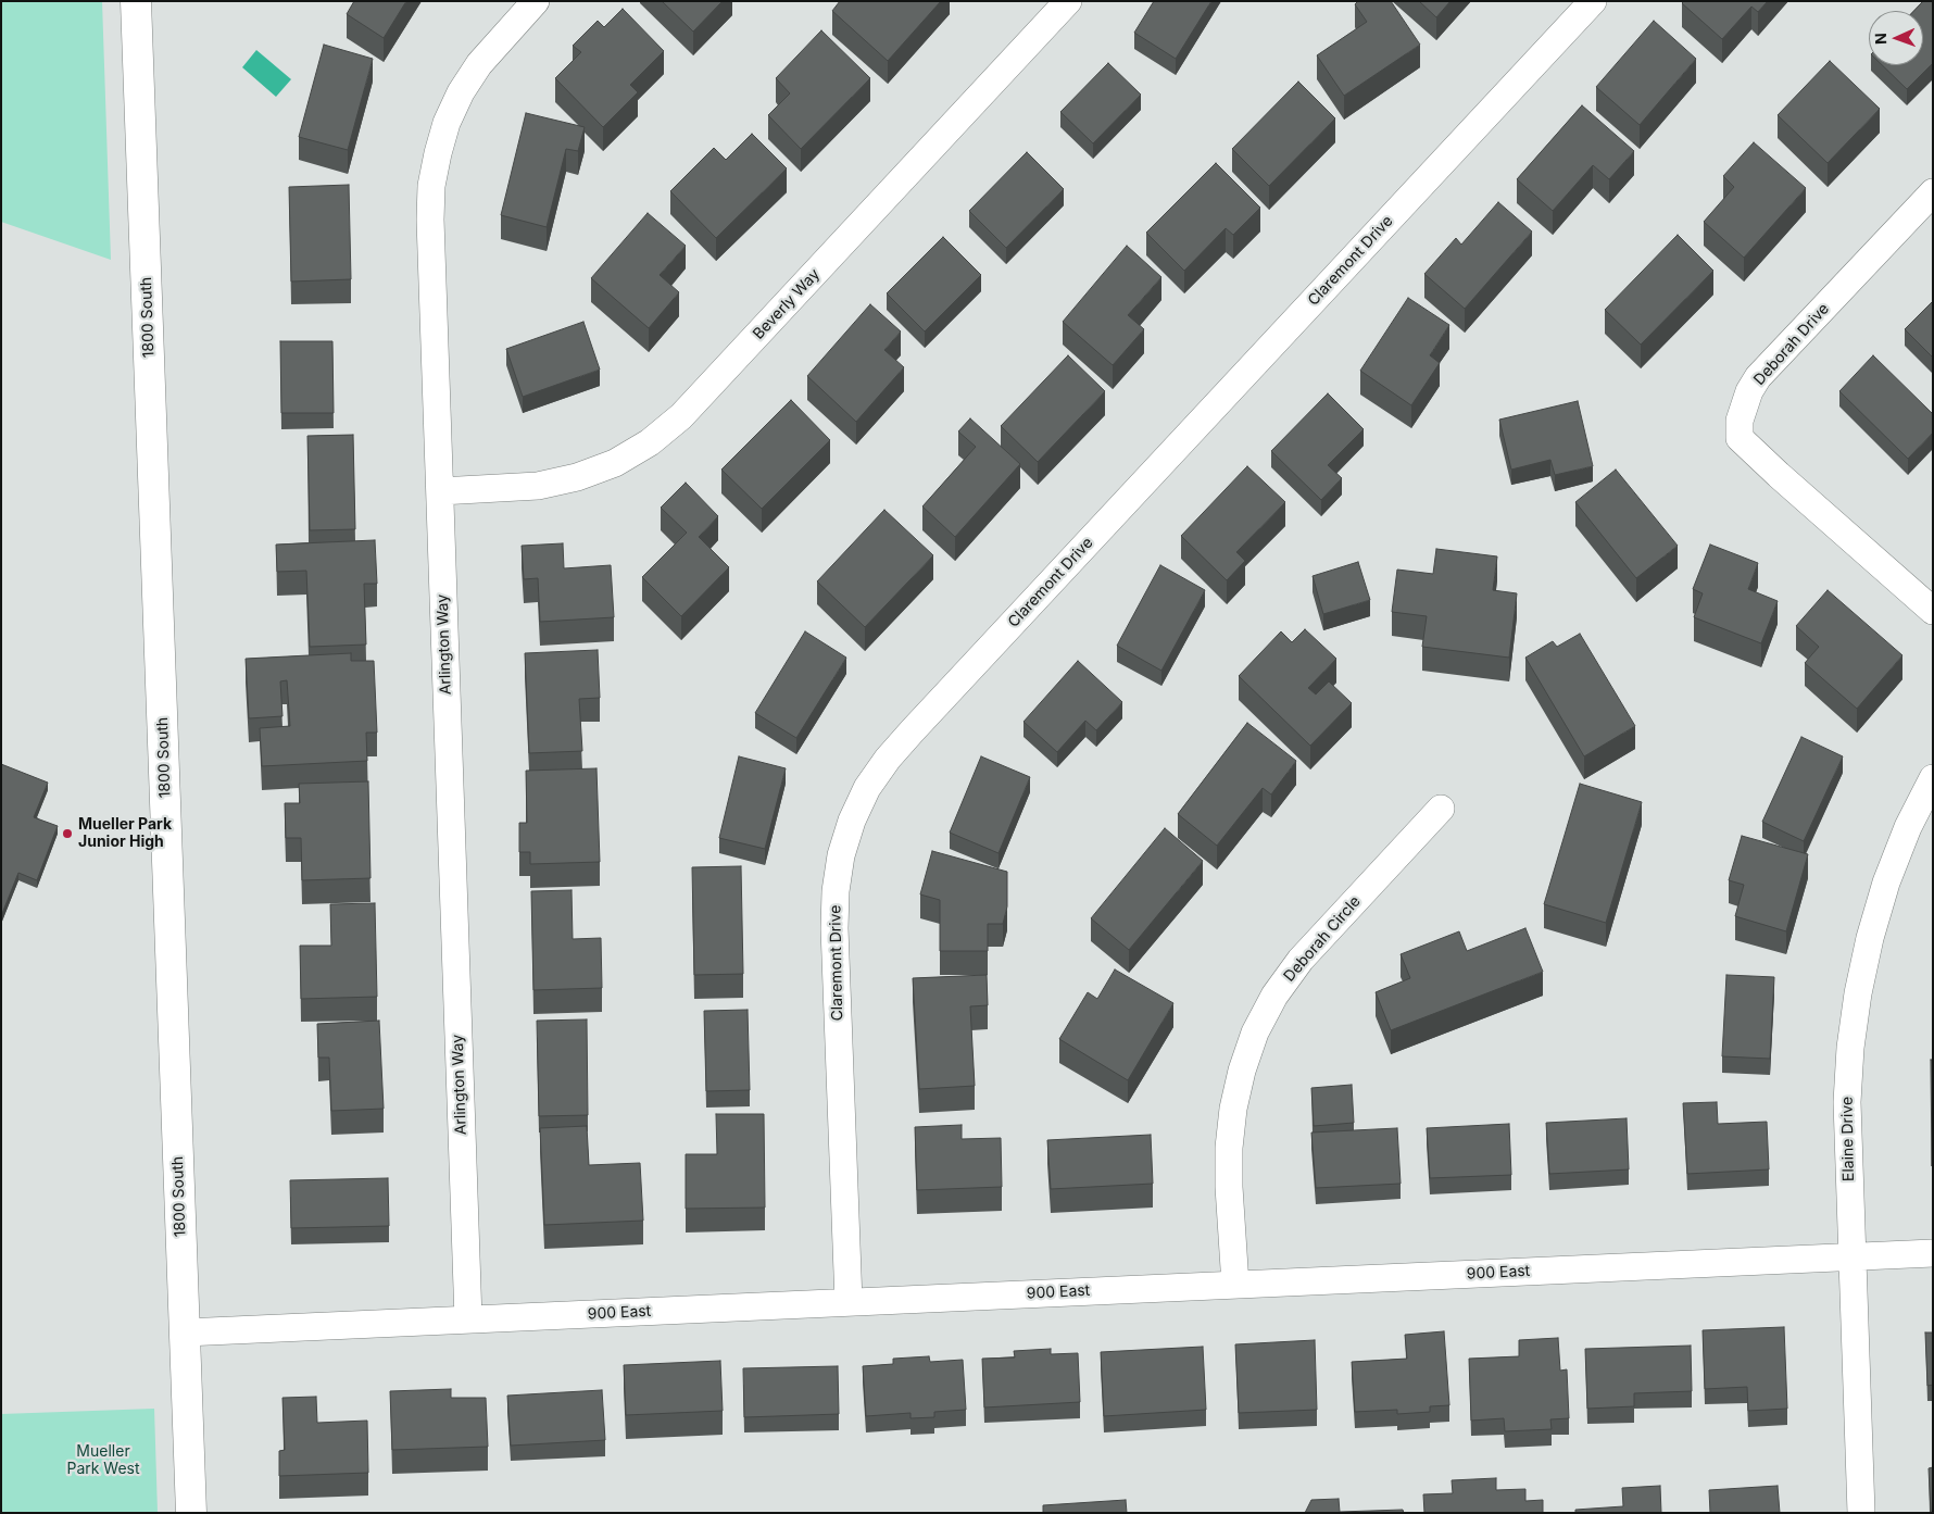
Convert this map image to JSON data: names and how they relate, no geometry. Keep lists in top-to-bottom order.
{
  "streets": {
    "main road": ["1800 South"],
    "street": [
      "Claremont Drive",
      "Beverly Way",
      "Deborah Drive",
      "Arlington Way",
      "Deborah Circle",
      "Elaine Drive",
      "900 East"
    ]
  },
  "crossings": [
    ["Claremont Drive", "900 East"],
    ["Beverly Way", "Arlington Way"],
    ["1800 South", "900 East"],
    ["Arlington Way", "900 East"],
    ["Deborah Circle", "900 East"],
    ["Elaine Drive", "900 East"]
  ],
  "parks": ["Mueller Park West"],
  "places": ["Mueller Park Junior High"],
  "north": "left"
}
